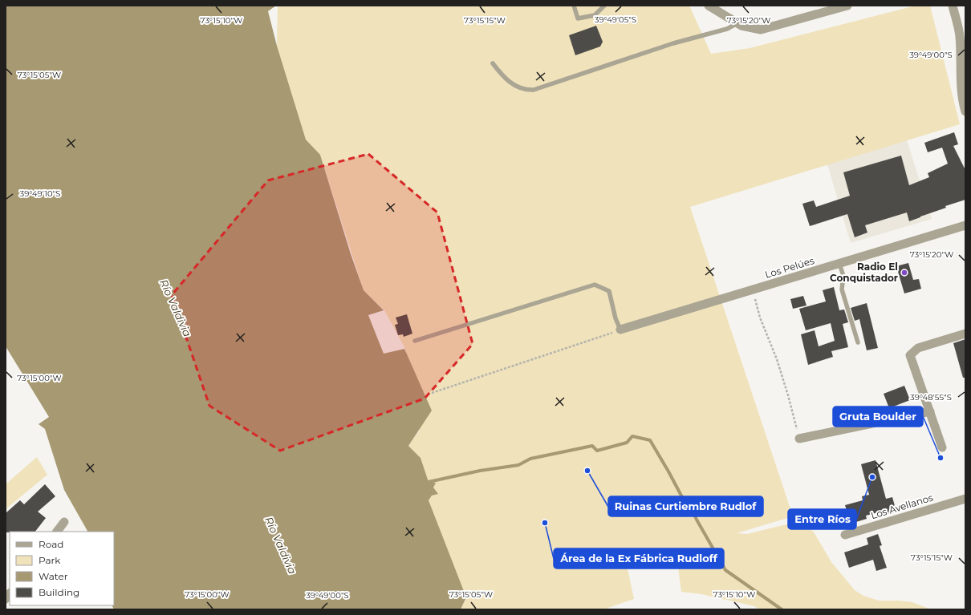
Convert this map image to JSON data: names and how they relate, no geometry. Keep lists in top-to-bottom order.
{
  "streets": {
    "street": ["Los Pelúes", "Los Avellanos"]
  },
  "water": ["Río Valdivia"],
  "places": [
    "Radio El Conquistador",
    "Gruta Boulder",
    "Ruinas Curtiembre Rudlof",
    "Entre Ríos",
    "Área de la Ex Fábrica Rudloff"
  ],
  "legend": [
    "Road",
    "Park",
    "Water",
    "Building"
  ],
  "coordinates": [
    "39°49'05\"S",
    "73°15'20\"W",
    "73°15'10\"W",
    "73°15'15\"W",
    "39°49'00\"S",
    "73°15'05\"W",
    "39°49'10\"S",
    "73°15'00\"W",
    "39°48'55\"S"
  ]
}
